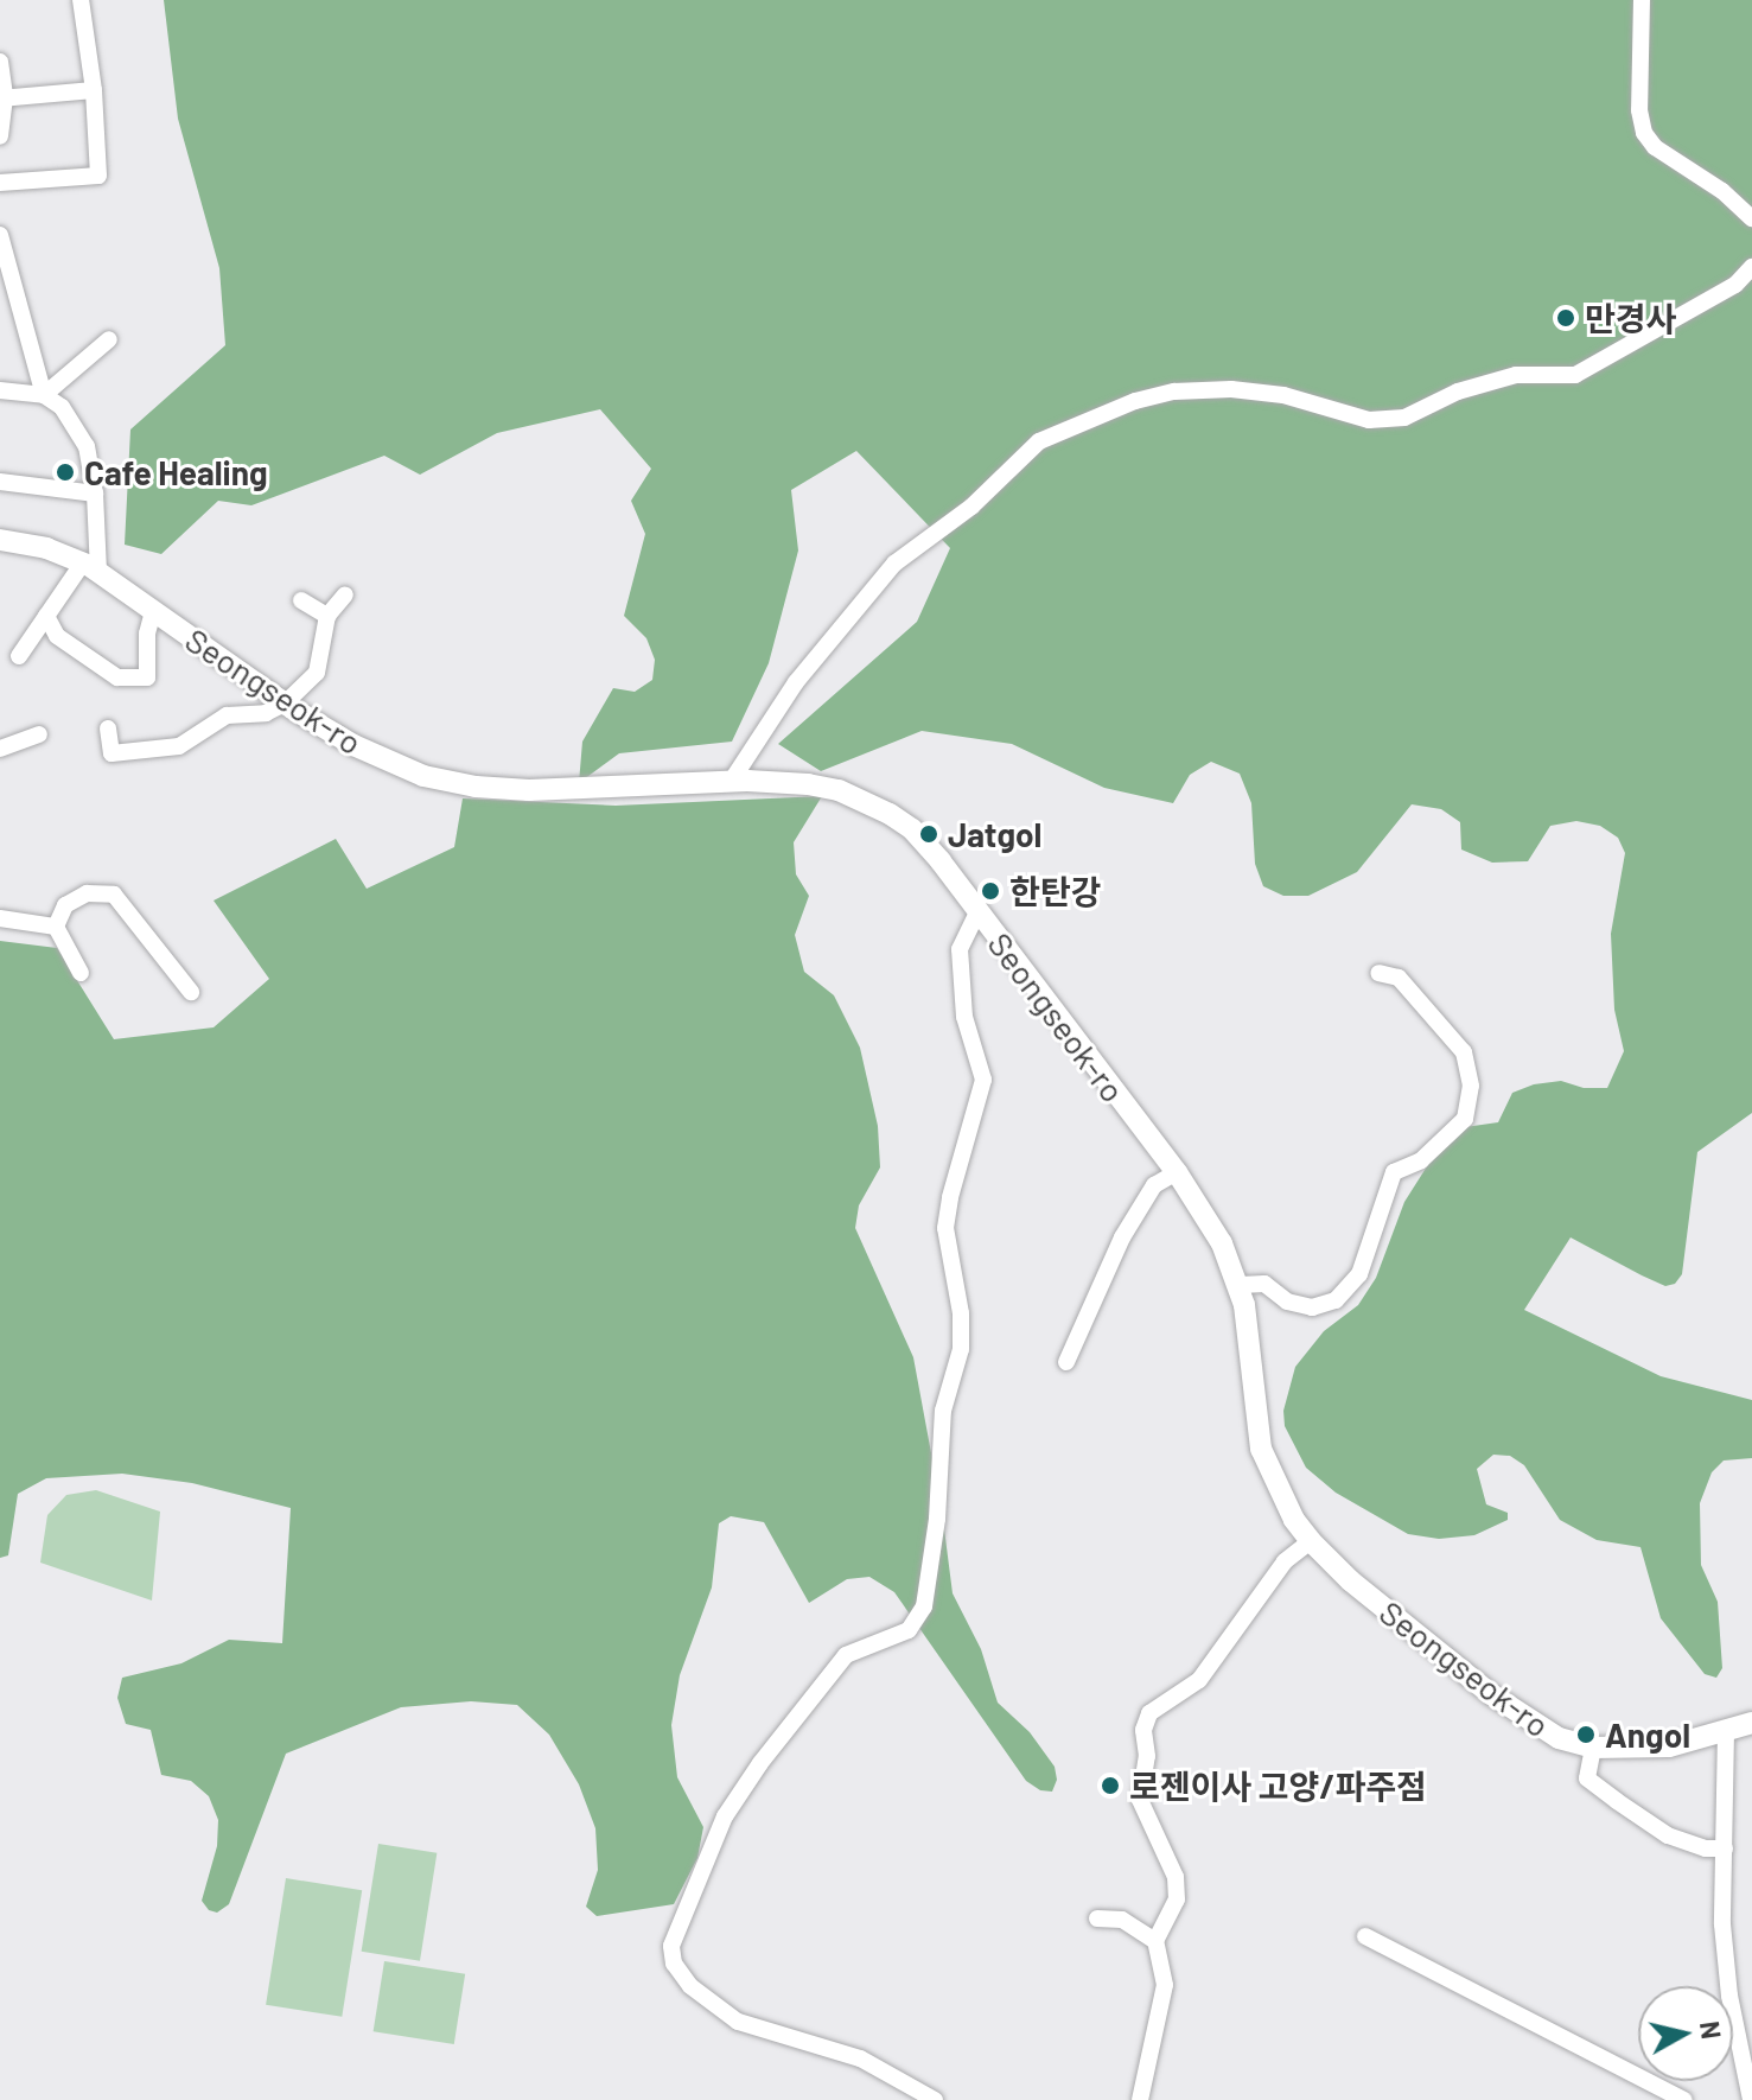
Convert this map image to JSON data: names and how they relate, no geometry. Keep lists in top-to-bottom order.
{
  "streets": {
    "street": ["Seongseok-ro"]
  },
  "places": [
    "만경사",
    "Cafe Healing",
    "Jatgol",
    "한탄강",
    "Angol",
    "로젠이사 고양/파주점"
  ],
  "north": "right"
}
